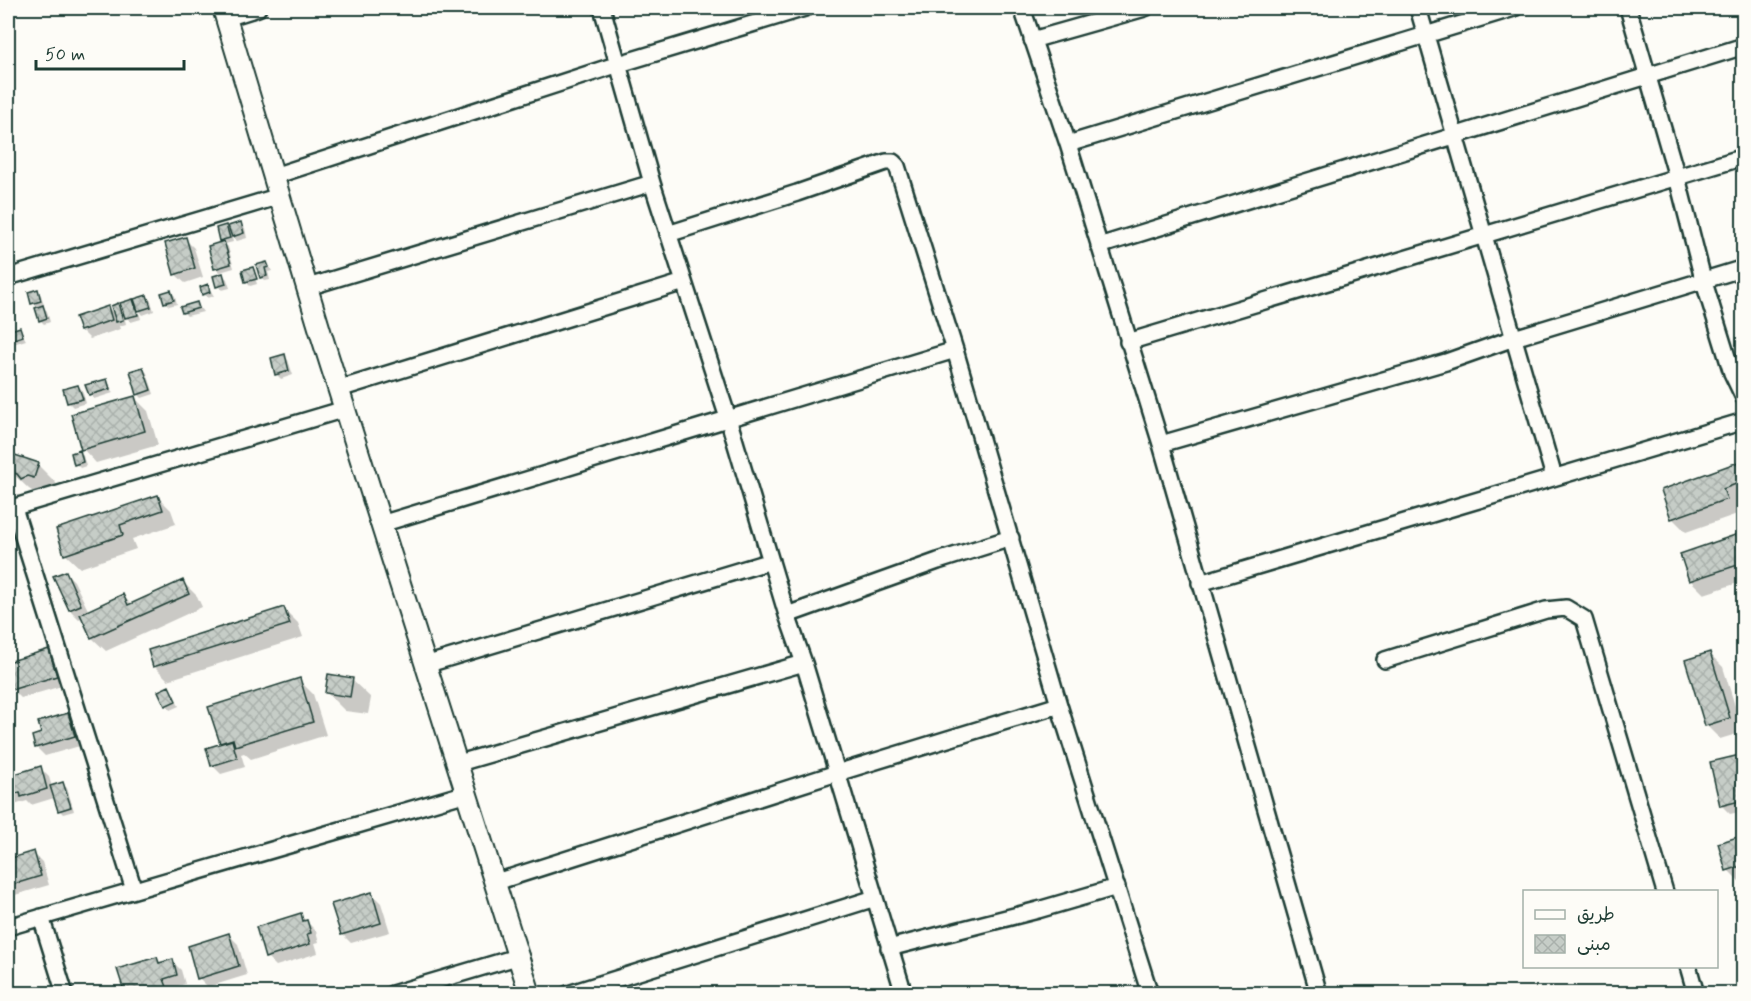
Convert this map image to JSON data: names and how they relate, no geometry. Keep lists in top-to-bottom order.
{
  "legend": ["طريق", "مبنى"],
  "scale_bar": "50 m"
}
